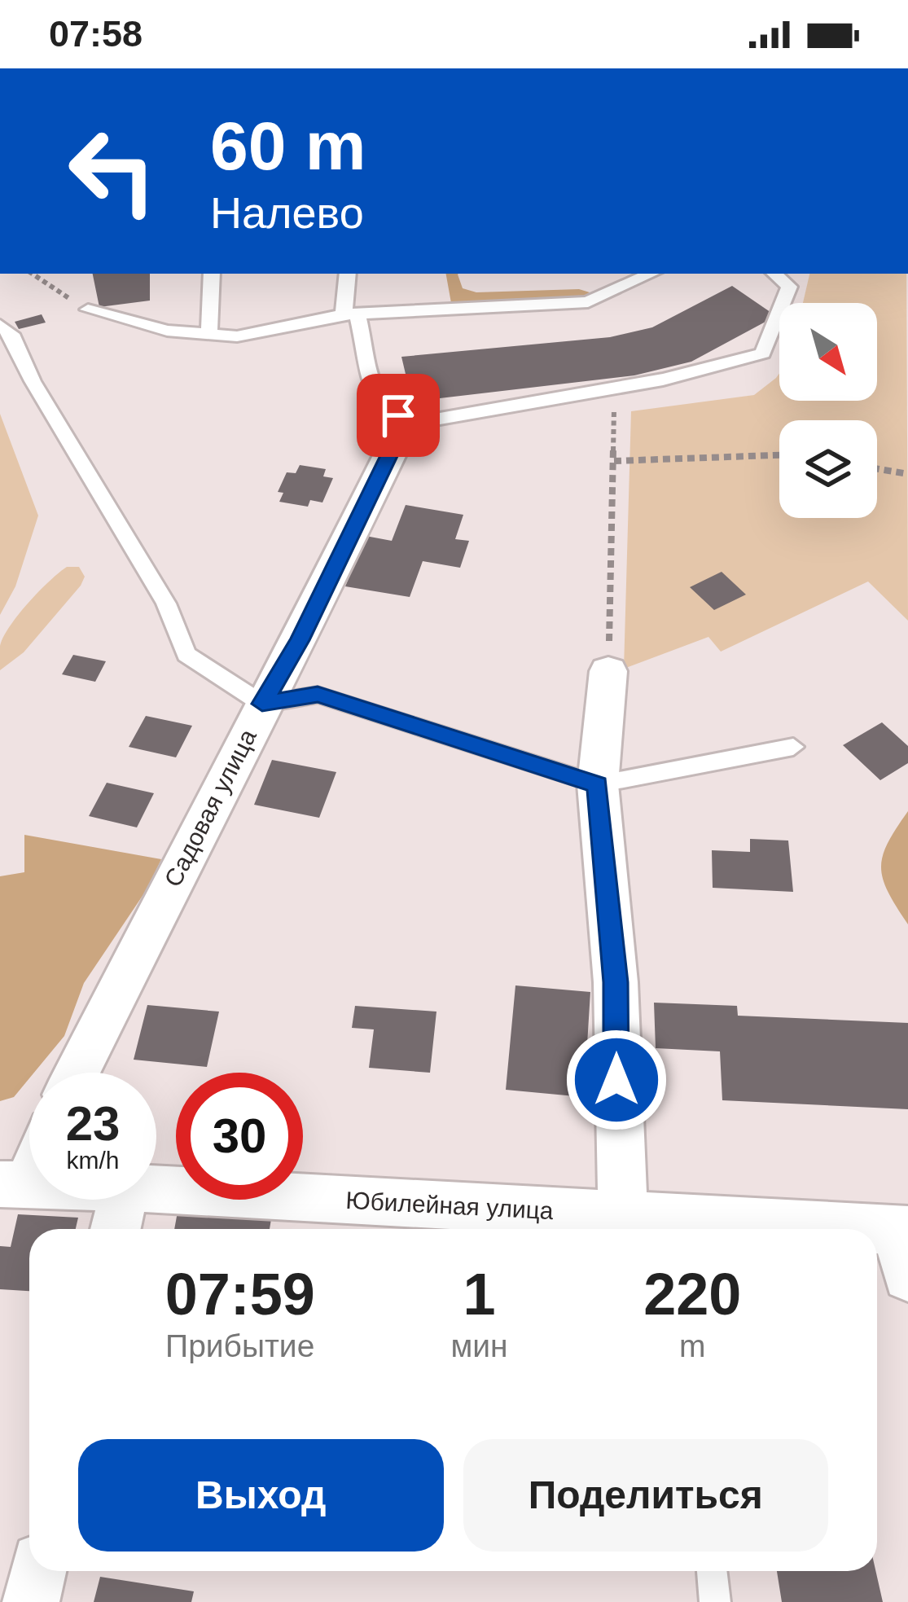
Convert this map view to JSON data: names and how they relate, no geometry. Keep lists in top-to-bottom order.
{
  "streets": {
    "street": ["Садовая улица", "Юбилейная улица"]
  },
  "north": "bottom right",
  "page": {
    "status": "07:58",
    "turn": ["60 m", "Налево"],
    "speed": "23 km/h",
    "limit": "30",
    "eta": [
      "07:59",
      "Прибытие",
      "1",
      "мин",
      "220",
      "m"
    ],
    "buttons": ["Выход", "Поделиться"]
  }
}
